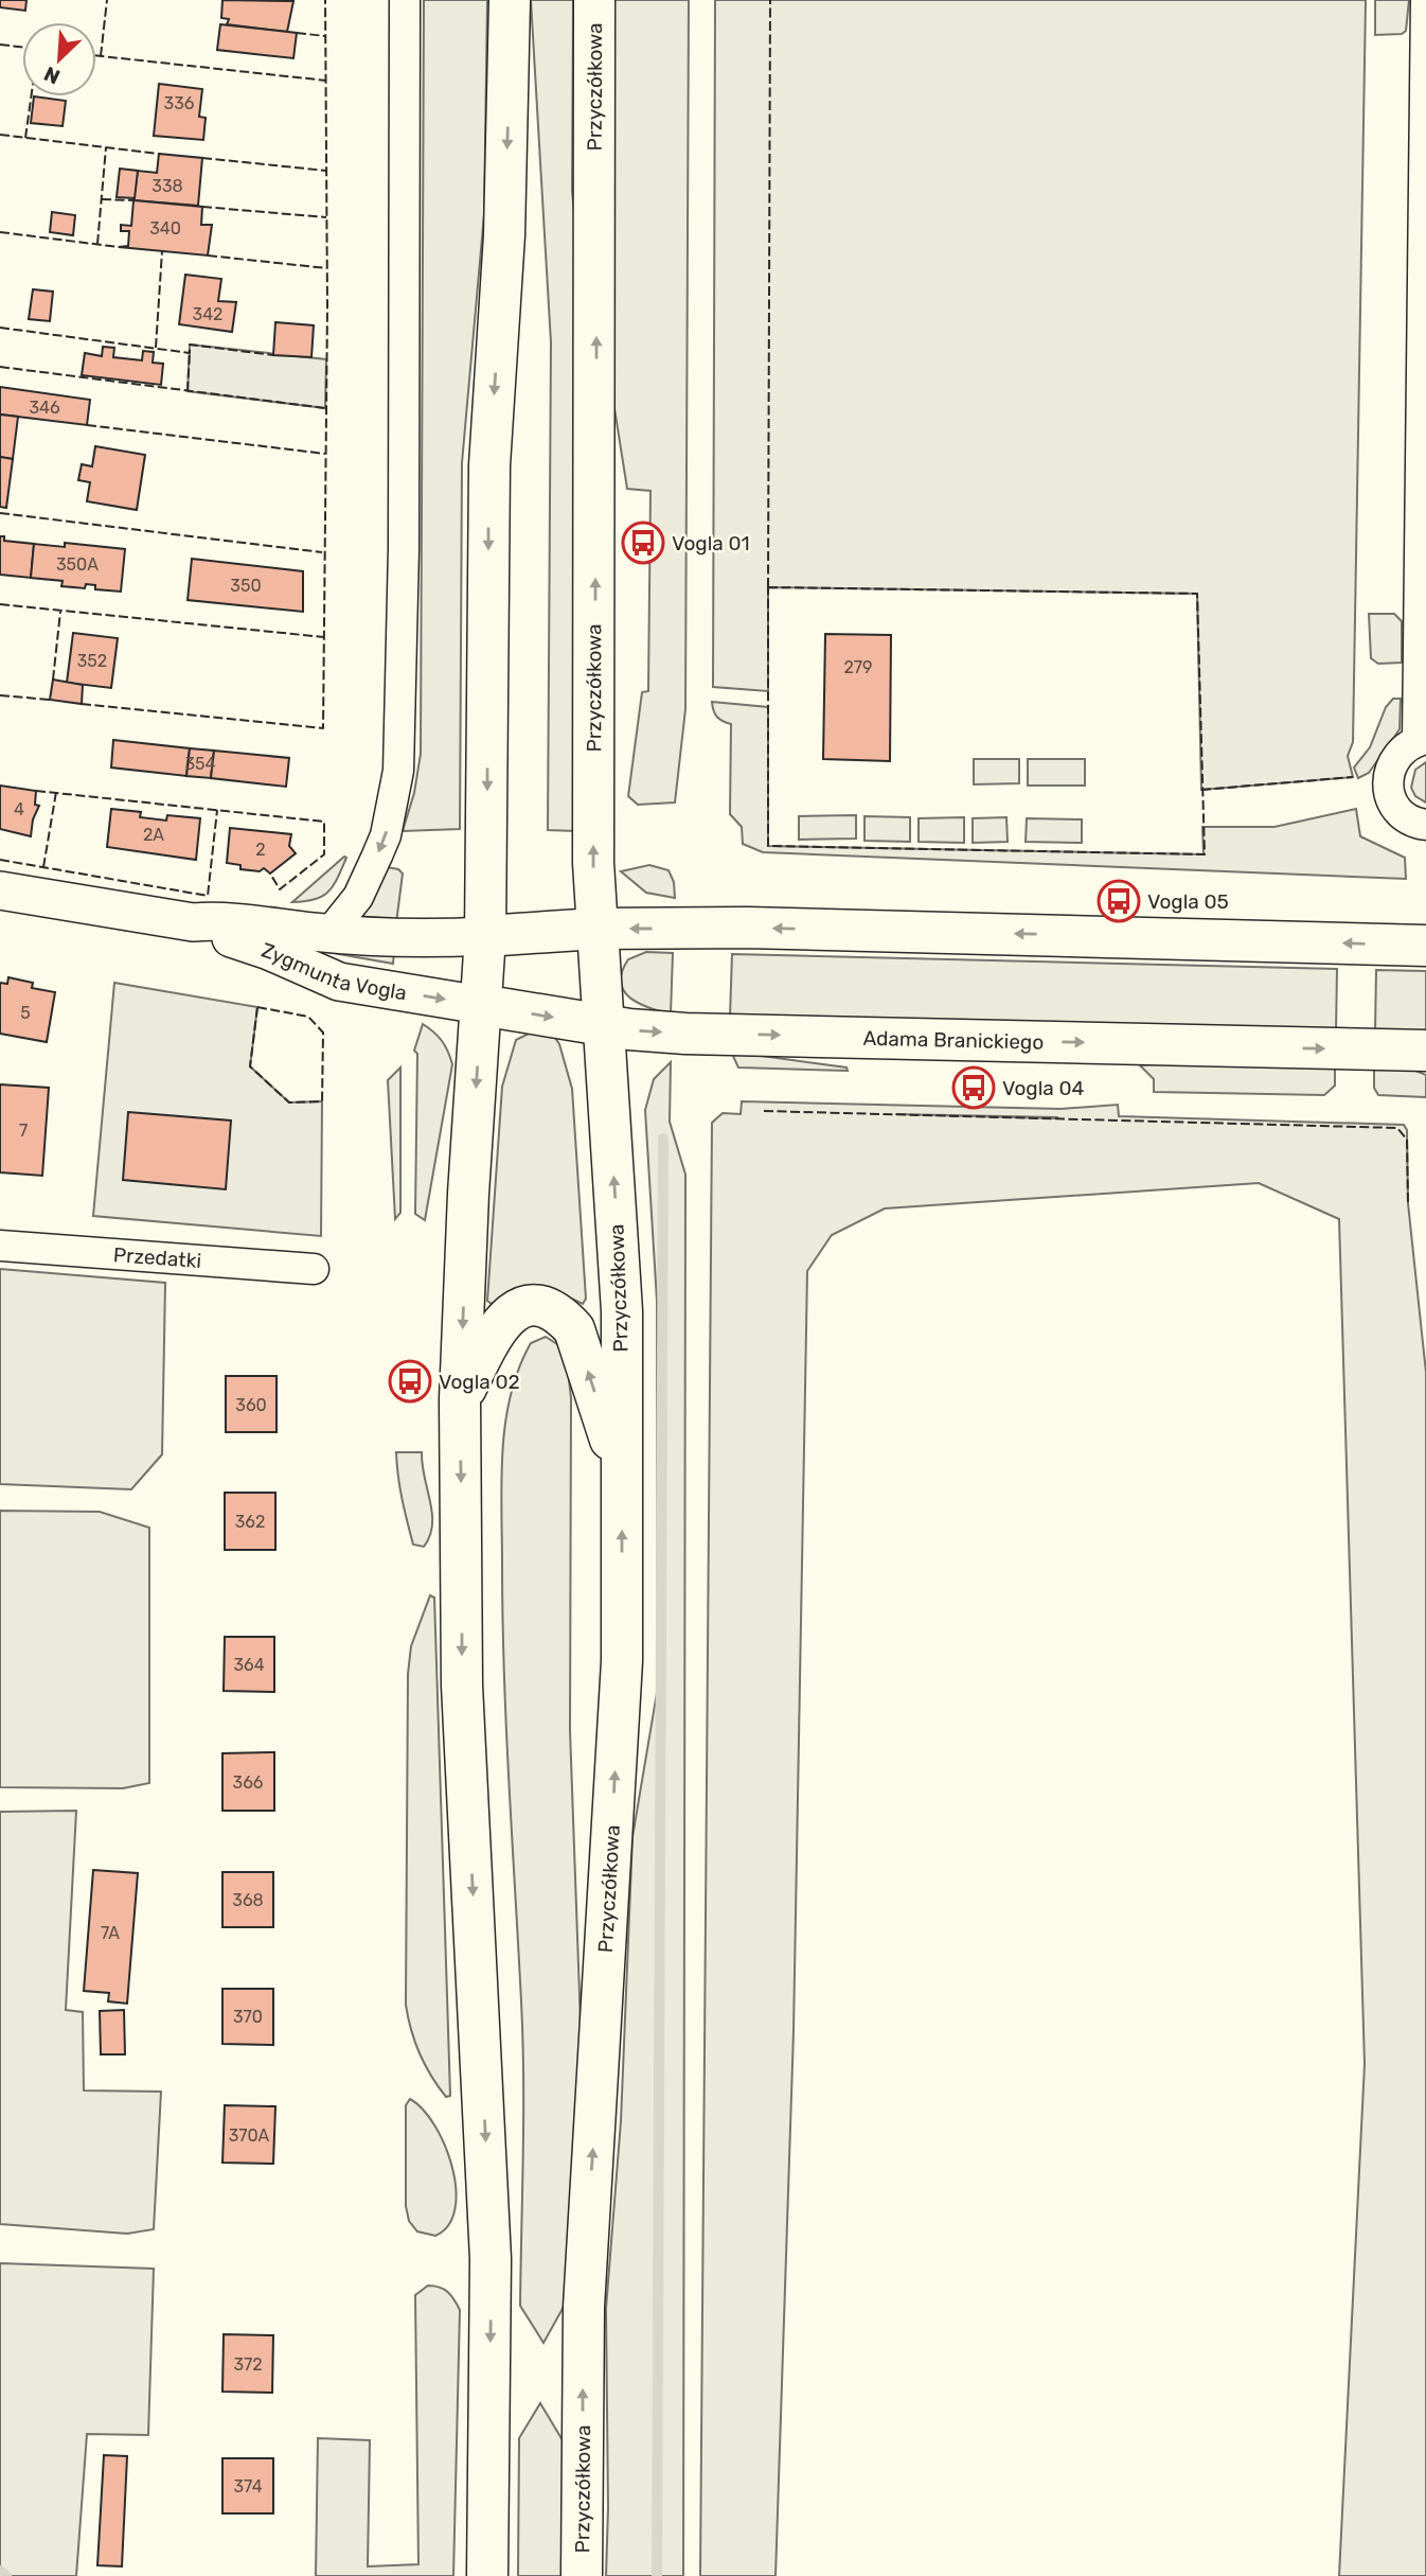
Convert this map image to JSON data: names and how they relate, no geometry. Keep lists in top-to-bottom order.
{
  "streets": {
    "main road": ["Przyczółkowa", "Adama Branickiego"],
    "street": ["Zygmunta Vogla", "Przedatki"]
  },
  "crossings": [
    ["Przyczółkowa", "Adama Branickiego"],
    ["Zygmunta Vogla", "Adama Branickiego"]
  ],
  "places": {
    "bus stop": [
      "Vogla 01",
      "Vogla 05",
      "Vogla 04",
      "Vogla 02"
    ]
  },
  "house_numbers": [
    "336",
    "338",
    "340",
    "342",
    "346",
    "350A",
    "350",
    "352",
    "279",
    "354",
    "4",
    "2A",
    "2",
    "5",
    "7",
    "360",
    "362",
    "364",
    "366",
    "368",
    "7A",
    "370",
    "370A",
    "372",
    "374"
  ],
  "north": "bottom left"
}
